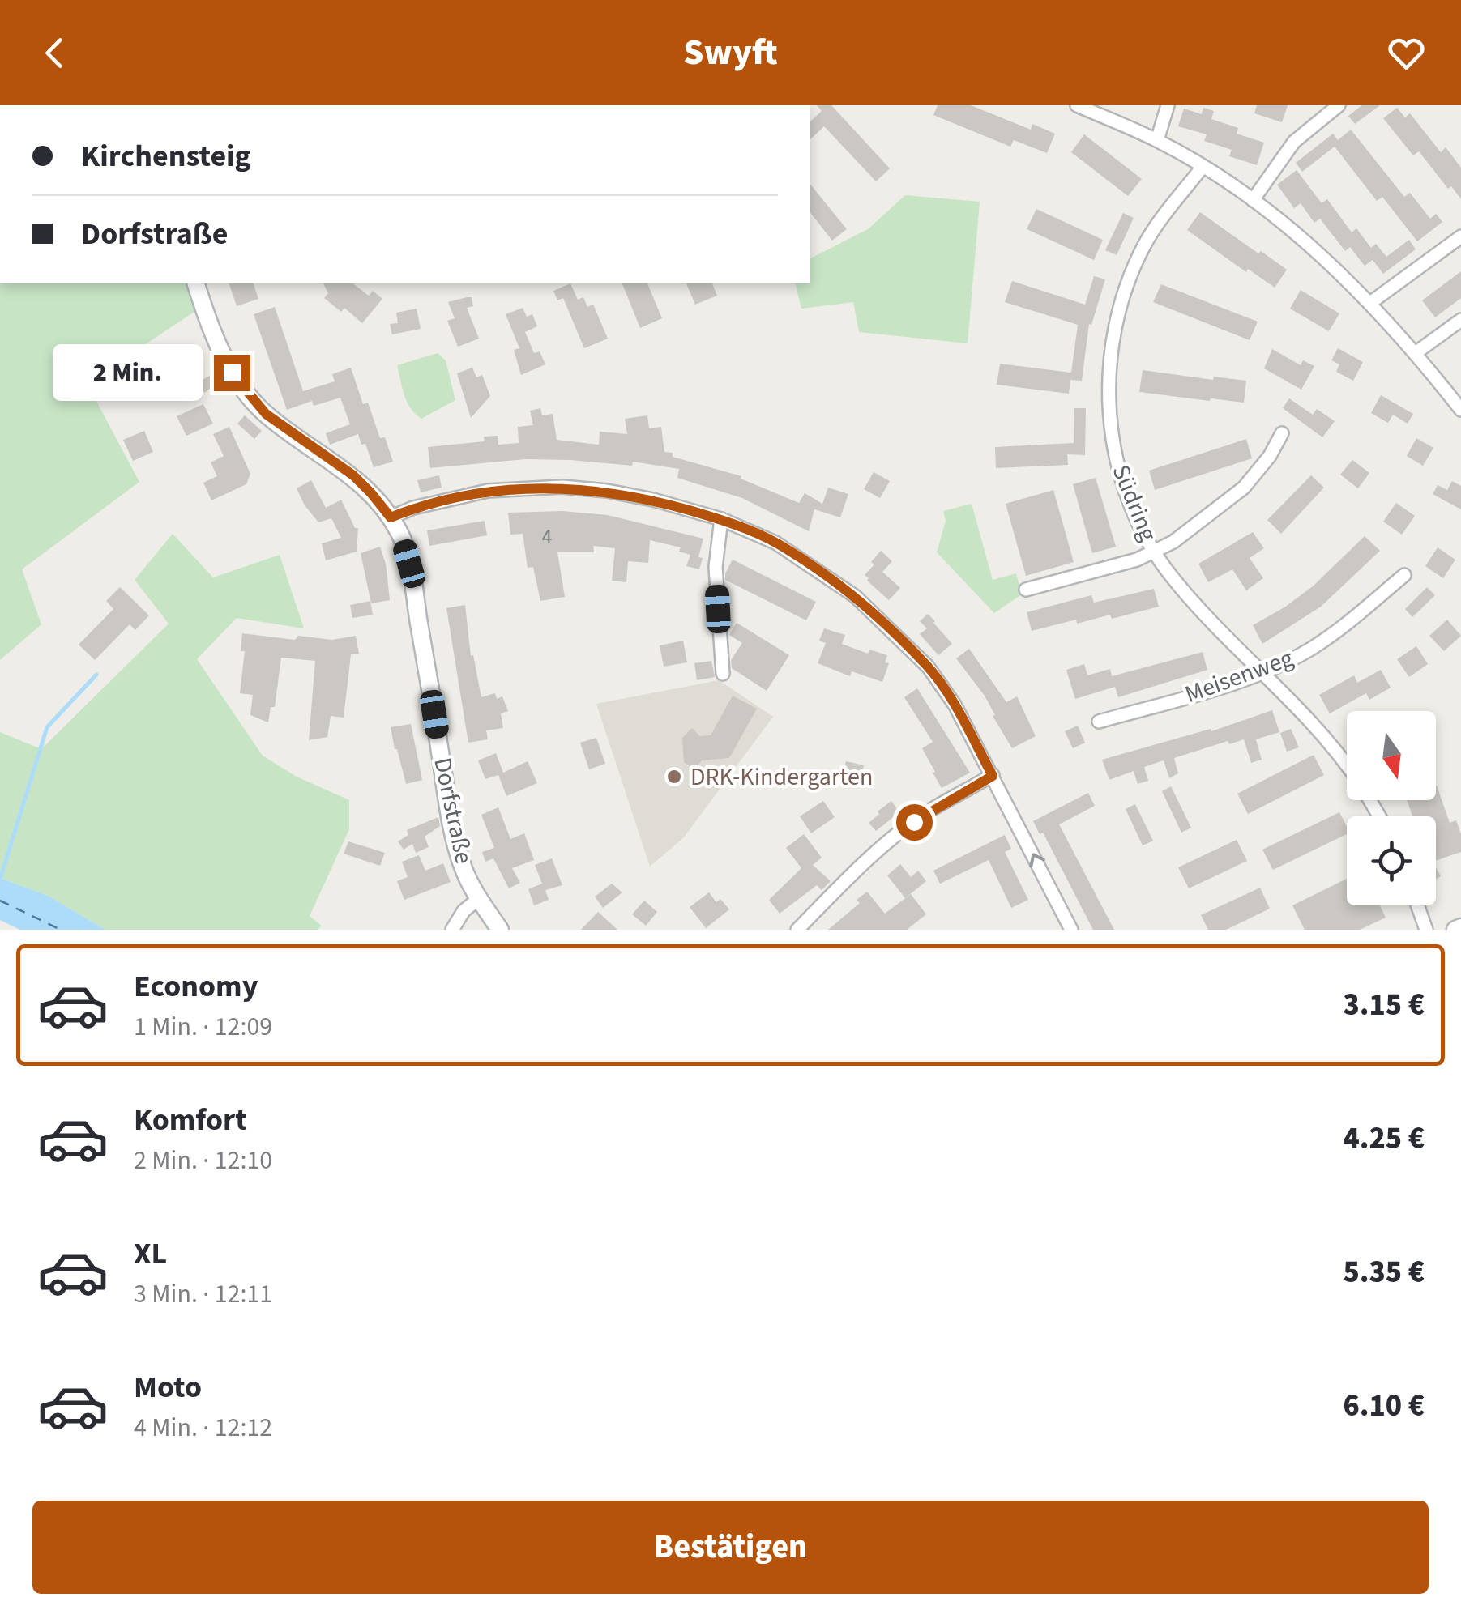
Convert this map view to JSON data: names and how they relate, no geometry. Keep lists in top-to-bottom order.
{
  "streets": {
    "street": ["Südring", "Meisenweg", "Dorfstraße"]
  },
  "crossings": [
    ["Südring", "Meisenweg"]
  ],
  "places": ["DRK-Kindergarten"],
  "house_numbers": ["4"],
  "north": "bottom",
  "page": {
    "header": "Swyft",
    "banner": ["Kirchensteig", "Dorfstraße"],
    "bubble": "2 Min.",
    "list": [
      {
        "name": "Economy",
        "note": "1 Min. · 12:09",
        "value": "3.15 €"
      },
      {
        "name": "Komfort",
        "note": "2 Min. · 12:10",
        "value": "4.25 €"
      },
      {
        "name": "XL",
        "note": "3 Min. · 12:11",
        "value": "5.35 €"
      },
      {
        "name": "Moto",
        "note": "4 Min. · 12:12",
        "value": "6.10 €"
      }
    ],
    "buttons": "Bestätigen"
  }
}
